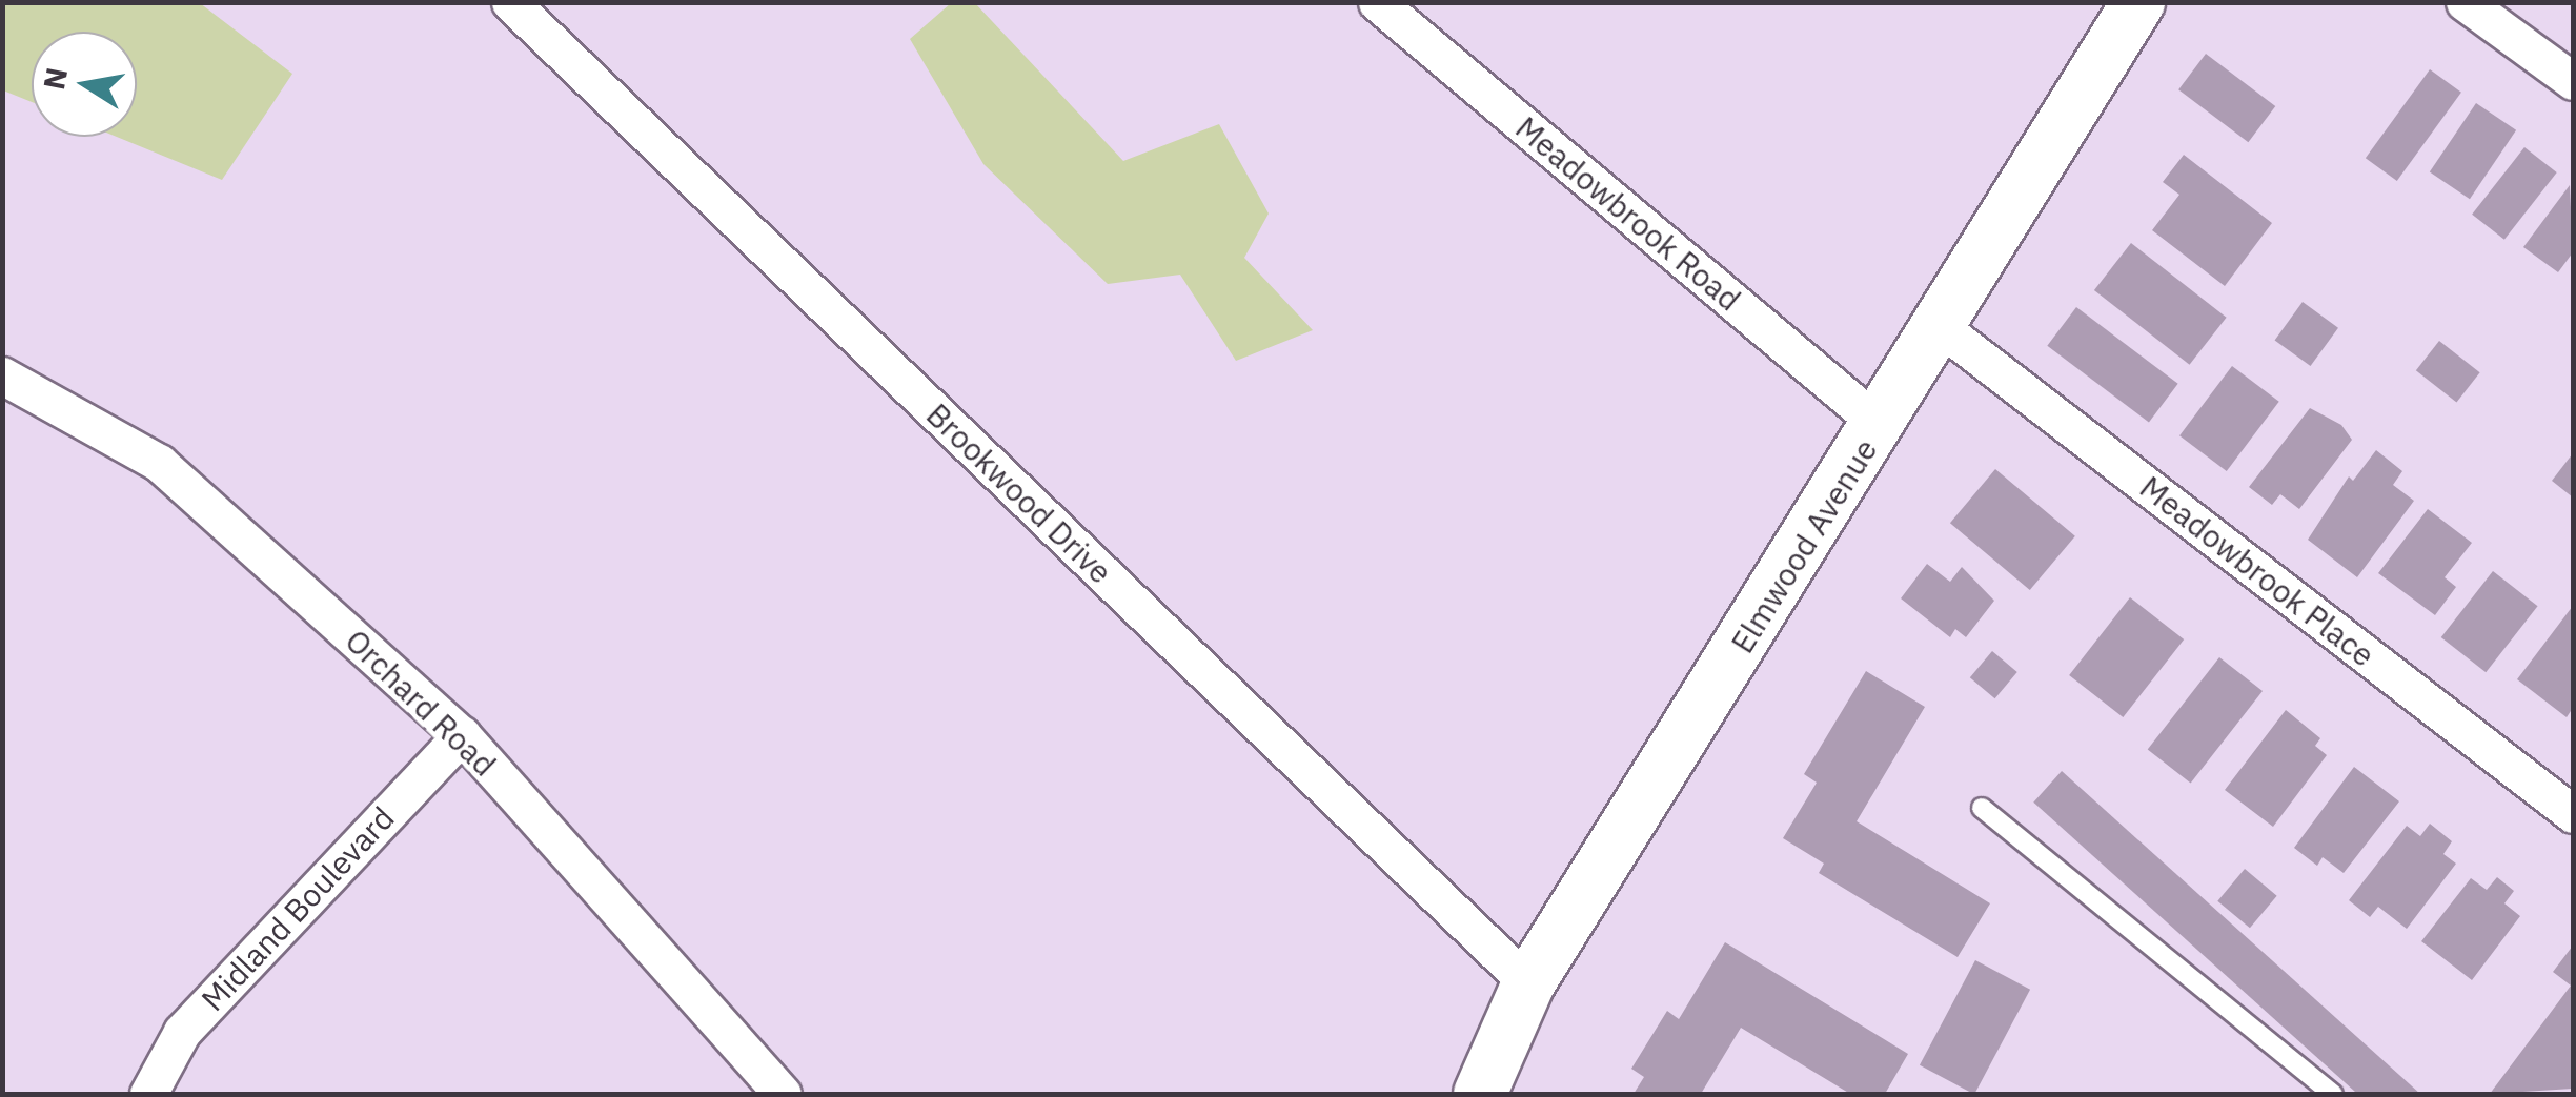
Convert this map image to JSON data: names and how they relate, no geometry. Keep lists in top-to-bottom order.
{
  "streets": {
    "street": [
      "Meadowbrook Road",
      "Brookwood Drive",
      "Elmwood Avenue",
      "Meadowbrook Place",
      "Orchard Road",
      "Midland Boulevard"
    ]
  },
  "crossings": [
    ["Meadowbrook Road", "Elmwood Avenue"],
    ["Brookwood Drive", "Elmwood Avenue"],
    ["Elmwood Avenue", "Meadowbrook Place"],
    ["Orchard Road", "Midland Boulevard"]
  ],
  "north": "left"
}
